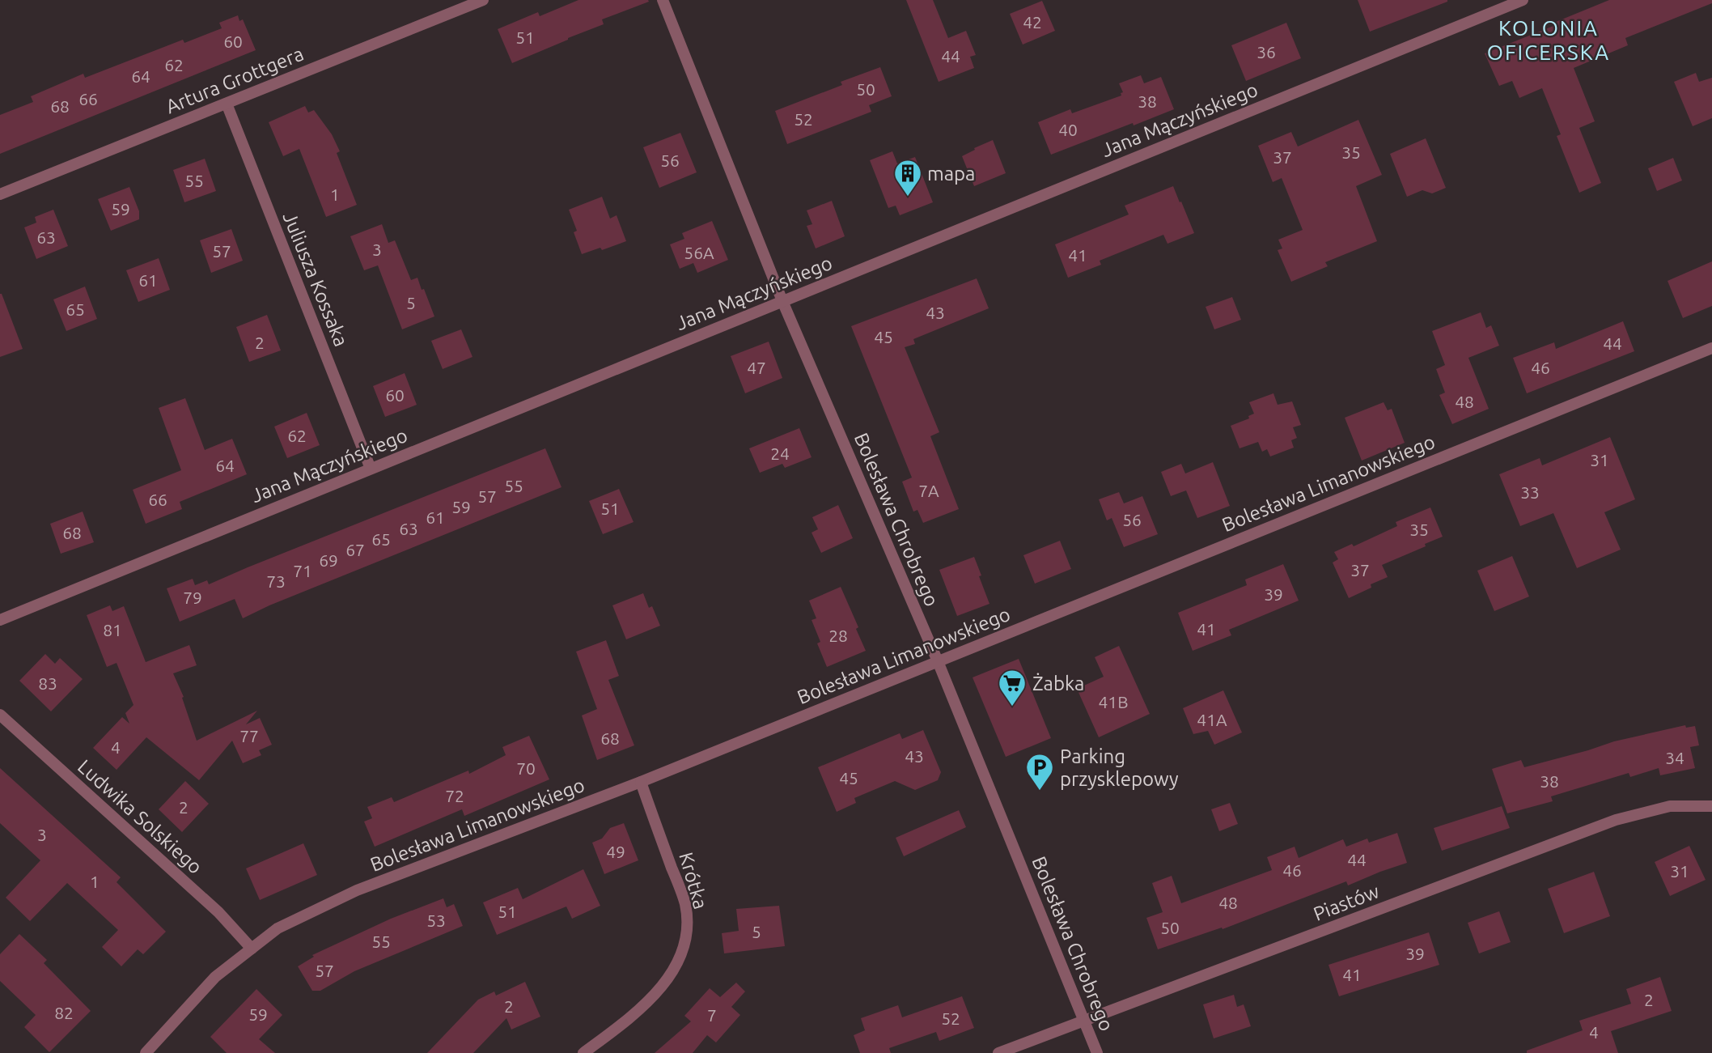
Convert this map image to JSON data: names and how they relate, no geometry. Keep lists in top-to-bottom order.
{
  "streets": {
    "street": [
      "Artura Grottgera",
      "Jana Mączyńskiego",
      "Juliusza Kossaka",
      "Bolesława Limanowskiego",
      "Bolesława Chrobrego",
      "Ludwika Solskiego",
      "Krótka",
      "Piastów"
    ]
  },
  "crossings": [
    ["Artura Grottgera", "Juliusza Kossaka"],
    ["Jana Mączyńskiego", "Juliusza Kossaka"],
    ["Jana Mączyńskiego", "Bolesława Chrobrego"],
    ["Bolesława Limanowskiego", "Bolesława Chrobrego"],
    ["Bolesława Limanowskiego", "Ludwika Solskiego"],
    ["Bolesława Limanowskiego", "Krótka"],
    ["Bolesława Chrobrego", "Piastów"]
  ],
  "districts": ["KOLONIA OFICERSKA"],
  "places": {
    "building": ["mapa"],
    "supermarket": ["Żabka"],
    "parking": ["Parking przysklepowy"]
  },
  "house_numbers": [
    "42",
    "51",
    "60",
    "36",
    "44",
    "62",
    "64",
    "50",
    "66",
    "38",
    "68",
    "52",
    "40",
    "35",
    "37",
    "56",
    "55",
    "1",
    "59",
    "63",
    "3",
    "57",
    "56A",
    "41",
    "61",
    "5",
    "65",
    "43",
    "45",
    "2",
    "44",
    "47",
    "46",
    "60",
    "48",
    "62",
    "24",
    "31",
    "64",
    "55",
    "7A",
    "33",
    "57",
    "66",
    "59",
    "51",
    "61",
    "56",
    "63",
    "35",
    "68",
    "65",
    "67",
    "69",
    "37",
    "71",
    "73",
    "39",
    "79",
    "41",
    "81",
    "28",
    "83",
    "41B",
    "41A",
    "77",
    "68",
    "4",
    "43",
    "34",
    "70",
    "45",
    "38",
    "72",
    "2",
    "3",
    "49",
    "44",
    "46",
    "31",
    "1",
    "48",
    "51",
    "53",
    "50",
    "5",
    "55",
    "39",
    "57",
    "41",
    "2",
    "2",
    "82",
    "59",
    "7",
    "52",
    "4"
  ]
}
